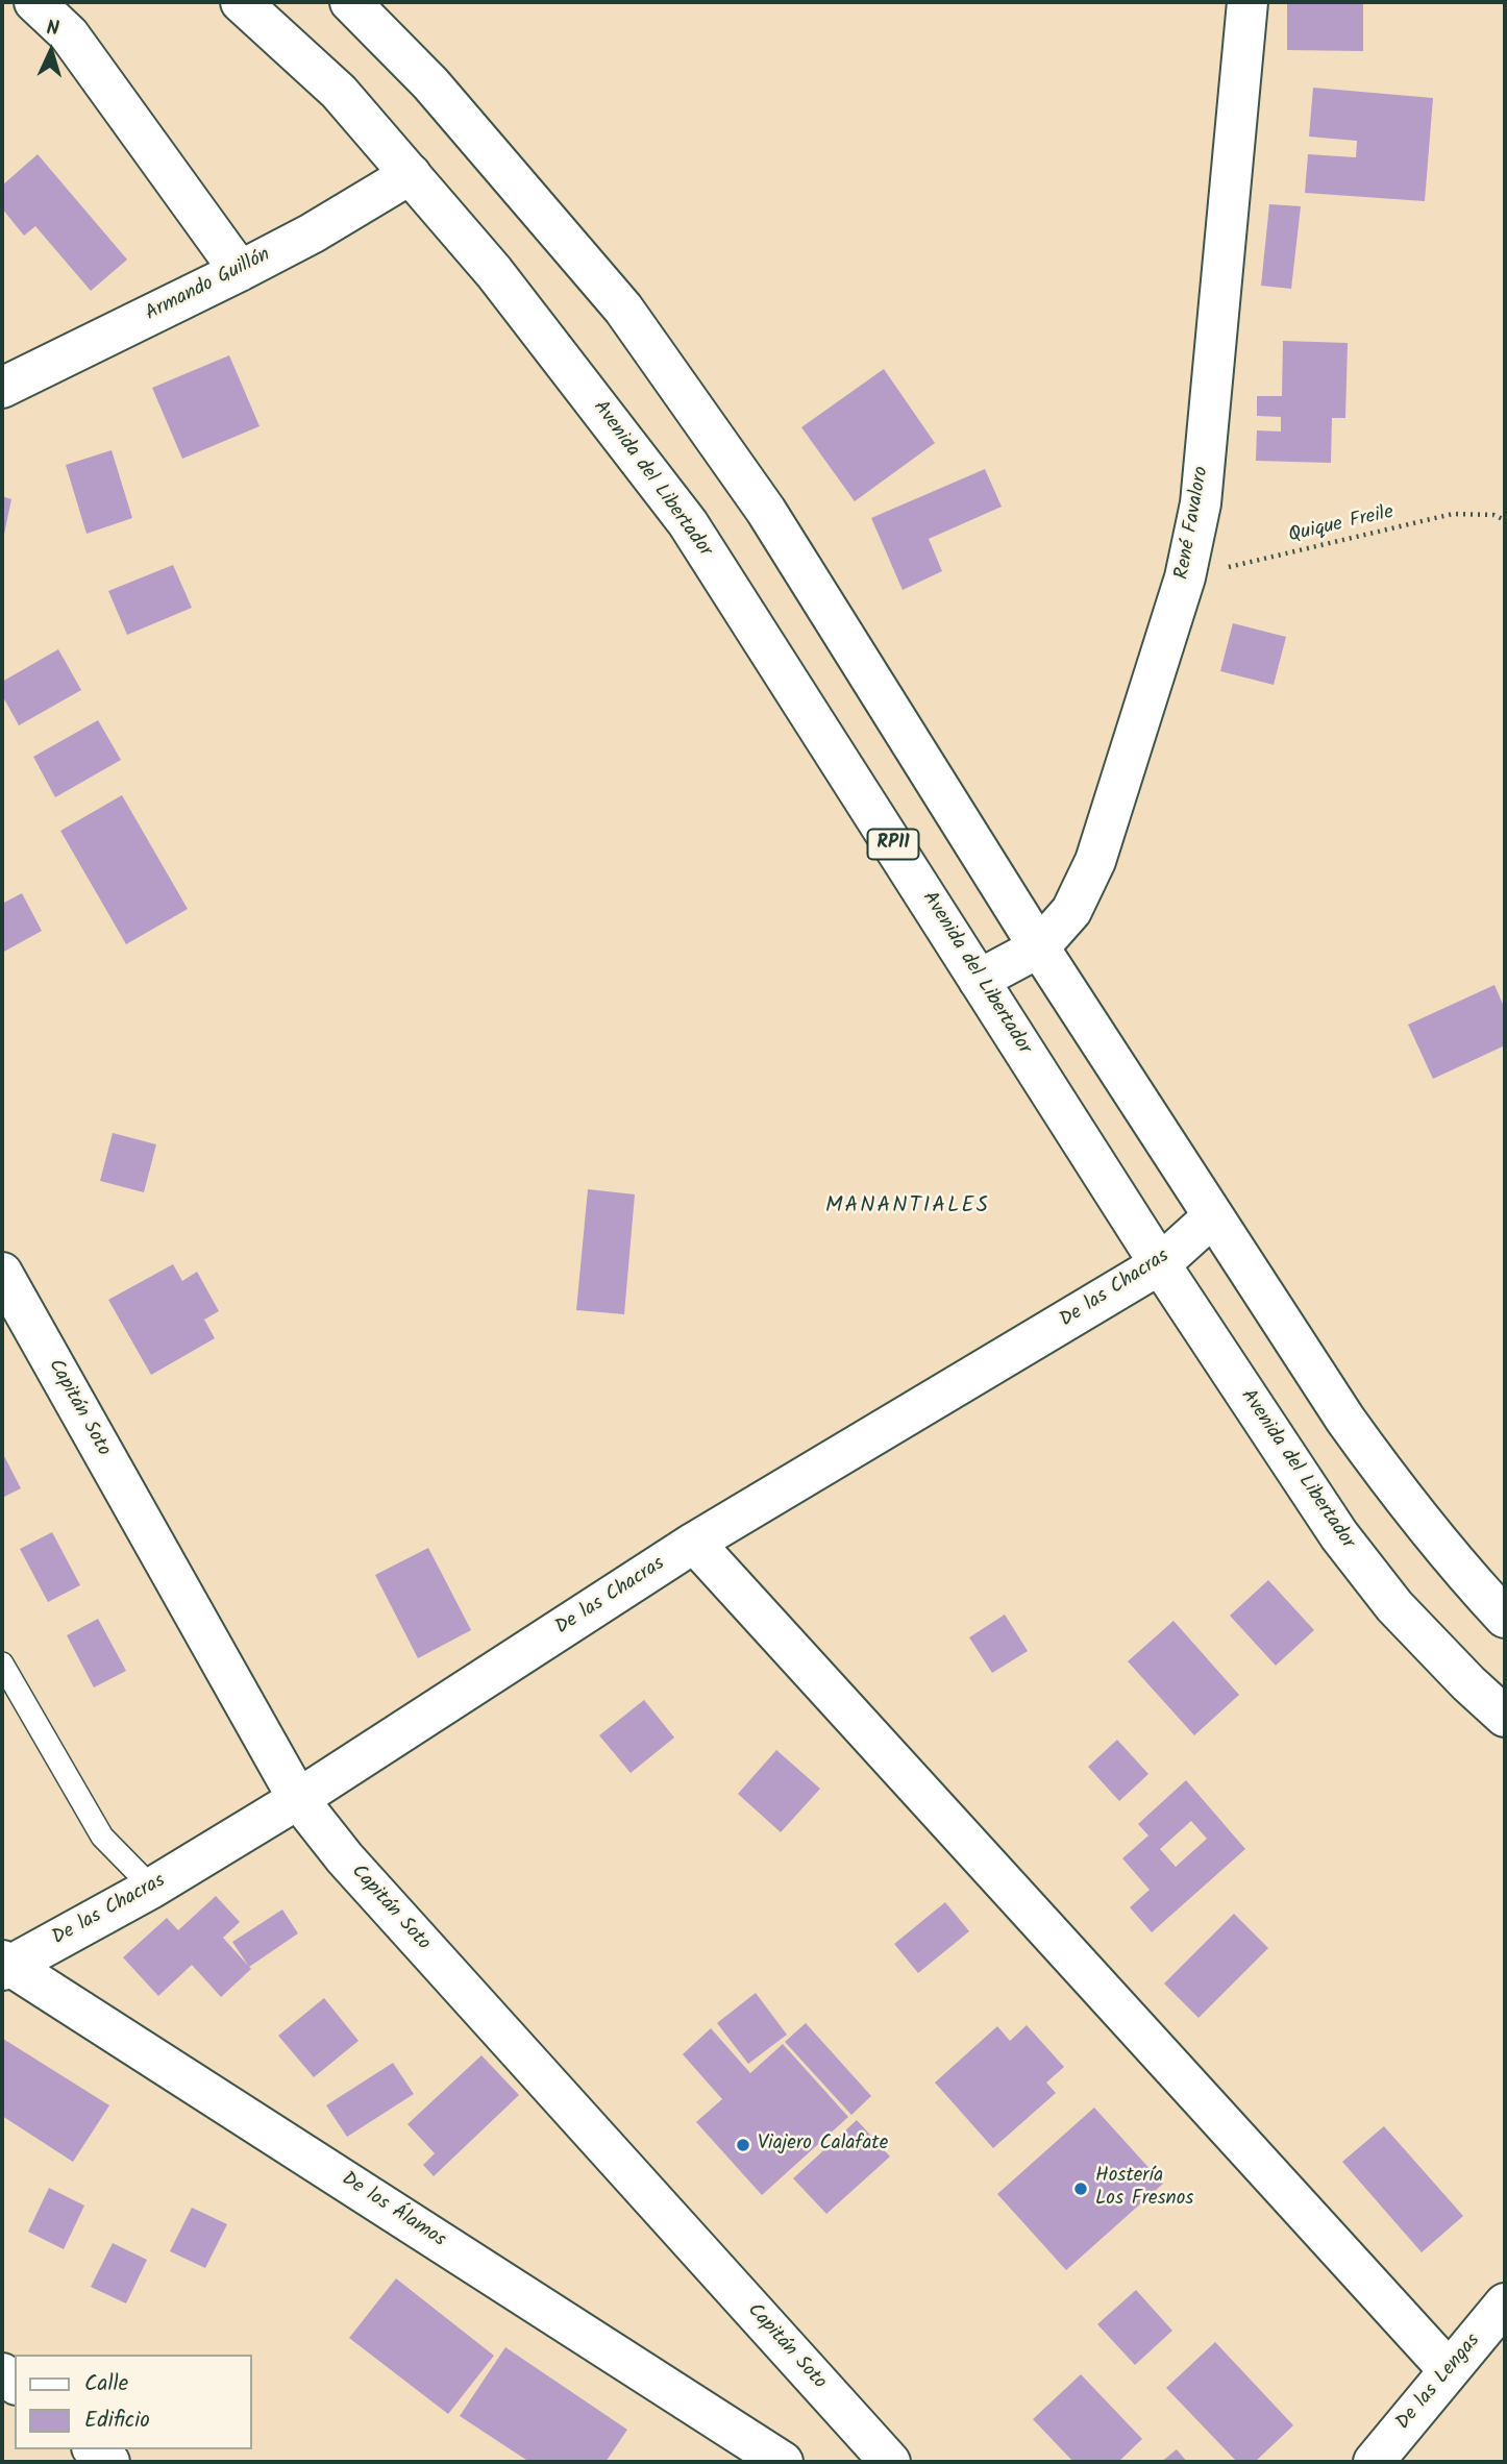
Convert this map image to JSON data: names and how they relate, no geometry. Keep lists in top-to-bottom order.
{
  "streets": {
    "street": [
      "Armando Guillón",
      "Avenida del Libertador",
      "René Favaloro",
      "RP11",
      "De las Chacras",
      "Capitán Soto",
      "De los Álamos",
      "De las Lengas"
    ],
    "path": ["Quique Freile"]
  },
  "crossings": [
    ["Armando Guillón", "Avenida del Libertador"],
    ["Avenida del Libertador", "René Favaloro"],
    ["Avenida del Libertador", "De las Chacras"],
    ["René Favaloro", "Quique Freile"],
    ["De las Chacras", "Capitán Soto"],
    ["De las Chacras", "De los Álamos"]
  ],
  "districts": ["MANANTIALES"],
  "places": ["Viajero Calafate", "Hostería Los Fresnos"],
  "legend": ["Calle", "Edificio"],
  "north": "top"
}
